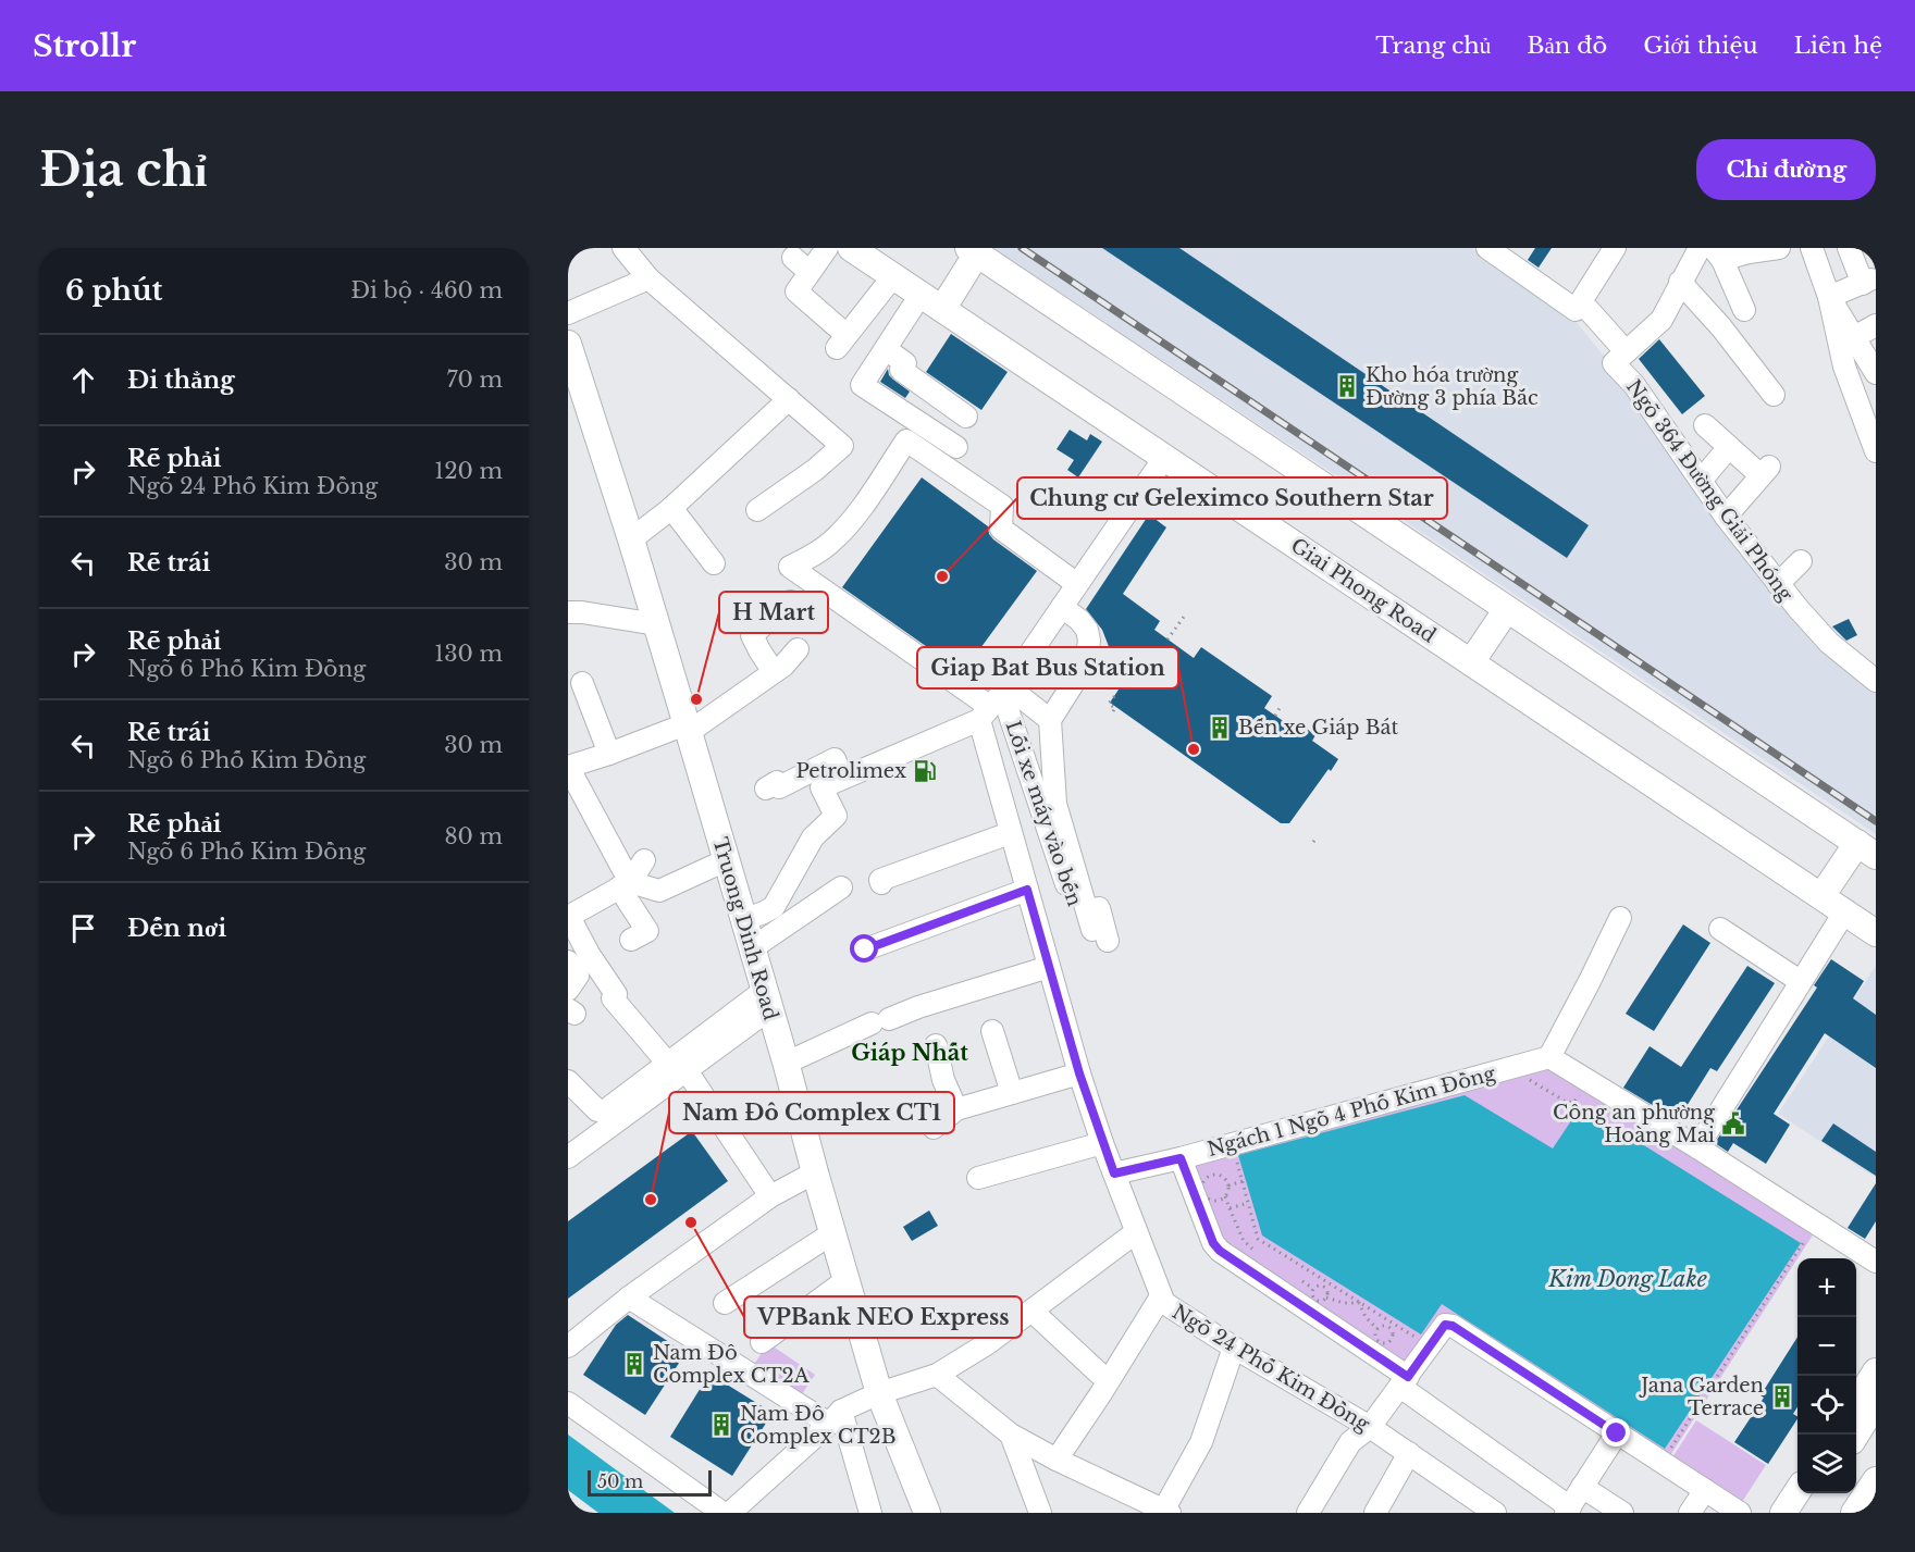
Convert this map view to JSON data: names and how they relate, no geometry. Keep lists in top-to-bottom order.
{
  "streets": {
    "main road": ["Giai Phong Road", "Truong Dinh Road"],
    "street": [
      "Ngõ 364 Đường Giải Phóng",
      "Lối xe máy vào bến",
      "Ngách 1 Ngõ 4 Phố Kim Đồng",
      "Ngõ 24 Phố Kim Đồng"
    ]
  },
  "crossings": [
    ["Lối xe máy vào bến", "Ngõ 24 Phố Kim Đồng"],
    ["Ngách 1 Ngõ 4 Phố Kim Đồng", "Ngõ 24 Phố Kim Đồng"]
  ],
  "districts": ["Giáp Nhất"],
  "water": ["Kim Dong Lake"],
  "places": {
    "building": [
      "Kho hóa trường Đường 3 phía Bắc",
      "Bến xe Giáp Bát",
      "Nam Đô Complex CT2A",
      "Jana Garden Terrace",
      "Nam Đô Complex CT2B"
    ],
    "other": [
      "Chung cư Geleximco Southern Star",
      "H Mart",
      "Giap Bat Bus Station",
      "Nam Đô Complex CT1",
      "VPBank NEO Express"
    ],
    "fuel station": ["Petrolimex"],
    "public building": ["Công an phường Hoàng Mai"]
  },
  "scale_bar": "50 m",
  "page": {
    "header": "Strollr",
    "nav": [
      "Trang chủ",
      "Bản đồ",
      "Giới thiệu",
      "Liên hệ"
    ],
    "buttons": "Chỉ đường",
    "title": "Địa chỉ",
    "heading": ["6 phút", "Đi bộ · 460 m"],
    "list": [
      ["Đi thẳng", "70 m"],
      ["Rẽ phải", "Ngõ 24 Phố Kim Đồng", "120 m"],
      ["Rẽ trái", "30 m"],
      ["Rẽ phải", "Ngõ 6 Phố Kim Đồng", "130 m"],
      ["Rẽ trái", "Ngõ 6 Phố Kim Đồng", "30 m"],
      ["Rẽ phải", "Ngõ 6 Phố Kim Đồng", "80 m"],
      "Đến nơi"
    ],
    "map_buttons": ["+", "−"],
    "scale": "50 m"
  }
}
